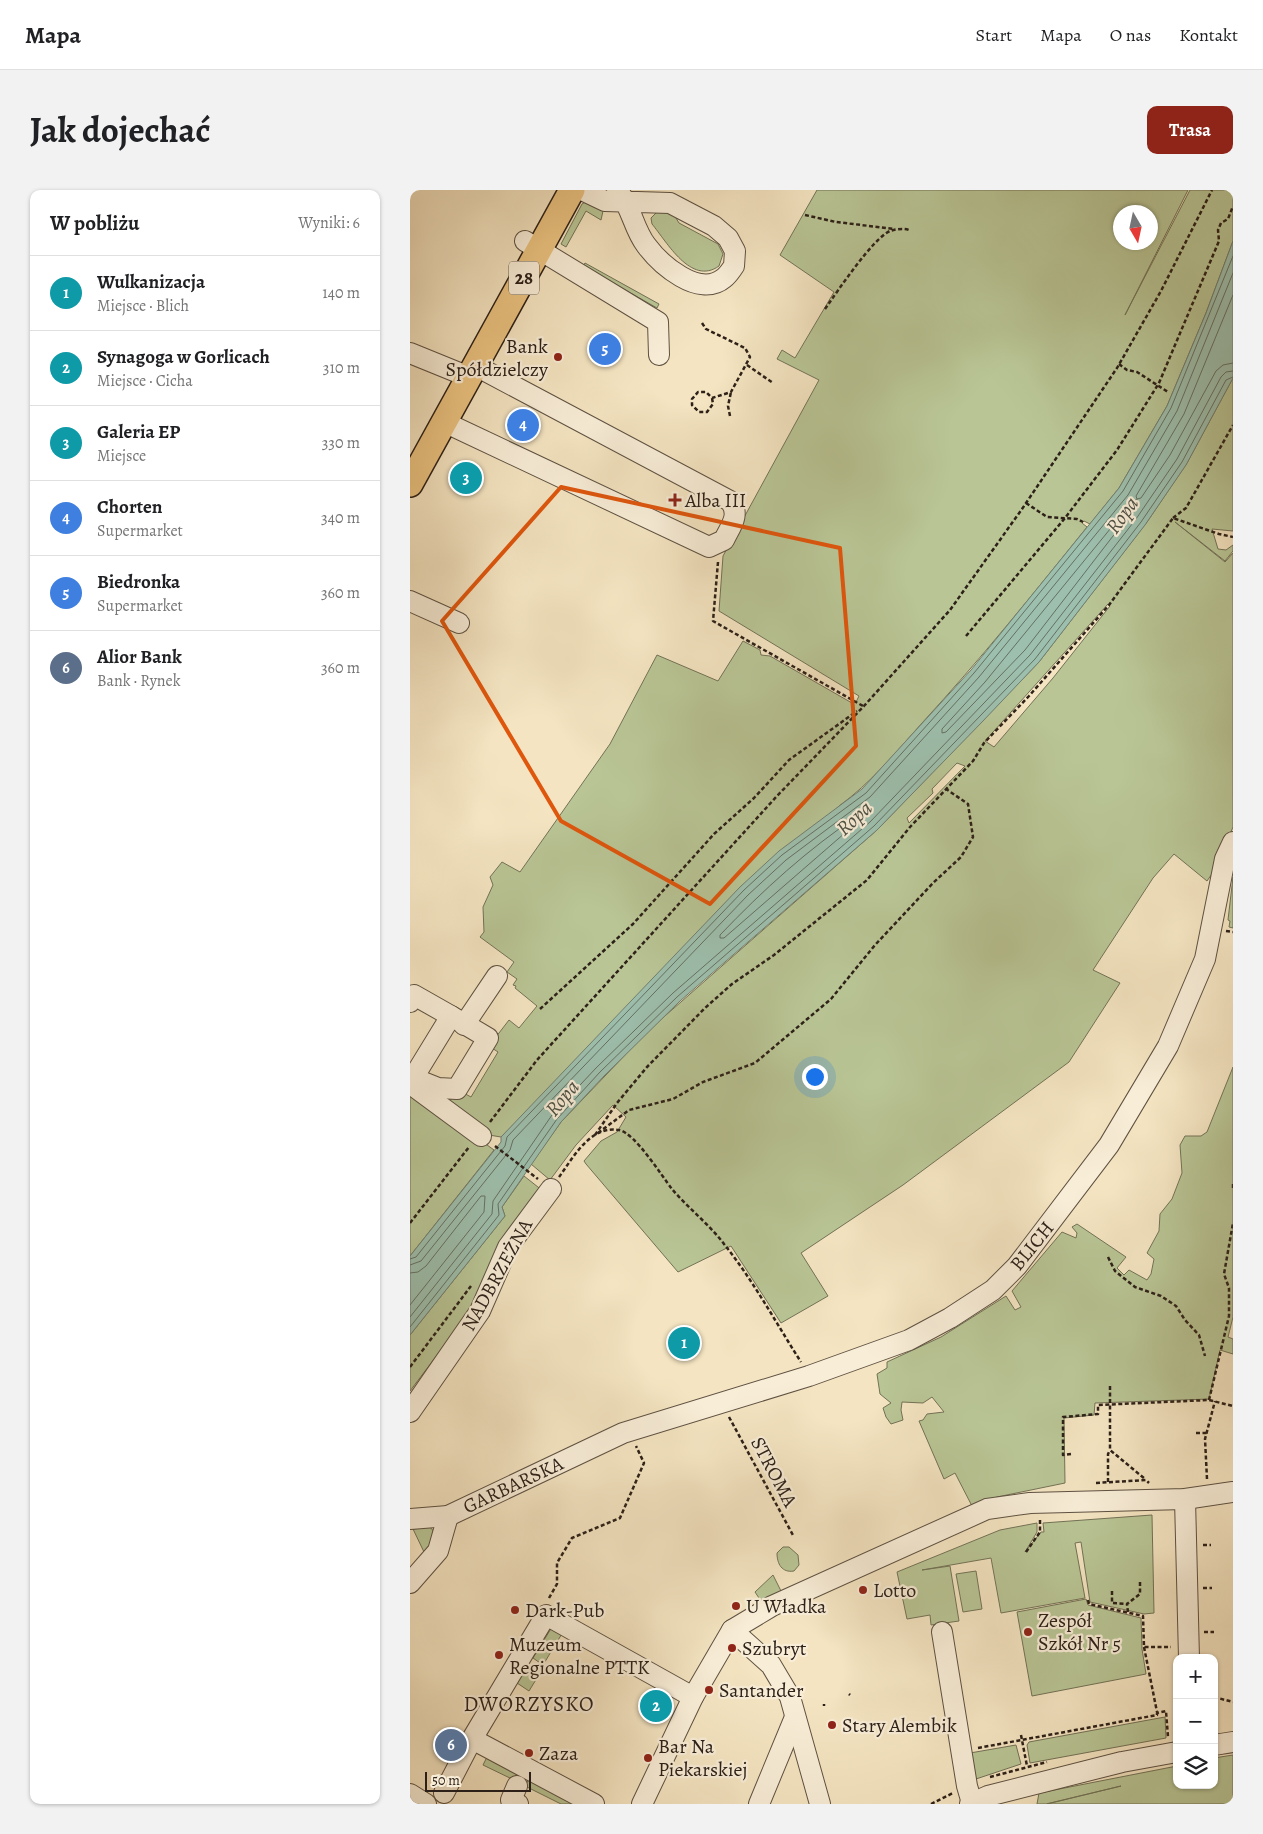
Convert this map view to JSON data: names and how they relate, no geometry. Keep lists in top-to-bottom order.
{
  "streets": {
    "main road": ["28"],
    "street": ["BLICH", "NADBRZEŻNA", "GARBARSKA"],
    "path": ["STROMA"]
  },
  "crossings": [
    ["BLICH", "GARBARSKA"]
  ],
  "districts": ["DWORZYSKO"],
  "water": ["Ropa"],
  "places": {
    "other": [
      "Bank Spółdzielczy",
      "Lotto",
      "U Władka",
      "Dark-Pub",
      "Zespół Szkół Nr 5",
      "Szubryt",
      "Muzeum Regionalne PTTK",
      "Santander",
      "Stary Alembik",
      "Zaza",
      "Bar Na Piekarskiej"
    ],
    "health": ["Alba III"]
  },
  "scale_bar": "50 m",
  "north": "bottom",
  "page": {
    "header": "Mapa",
    "nav": [
      "Start",
      "Mapa",
      "O nas",
      "Kontakt"
    ],
    "title": "Jak dojechać",
    "buttons": "Trasa",
    "heading": ["W pobliżu", "Wyniki: 6"],
    "list": [
      {
        "mark": "1",
        "name": "Wulkanizacja",
        "note": "Miejsce · Blich",
        "value": "140 m"
      },
      {
        "mark": "2",
        "name": "Synagoga w Gorlicach",
        "note": "Miejsce · Cicha",
        "value": "310 m"
      },
      {
        "mark": "3",
        "name": "Galeria EP",
        "note": "Miejsce",
        "value": "330 m"
      },
      {
        "mark": "4",
        "name": "Chorten",
        "note": "Supermarket",
        "value": "340 m"
      },
      {
        "mark": "5",
        "name": "Biedronka",
        "note": "Supermarket",
        "value": "360 m"
      },
      {
        "mark": "6",
        "name": "Alior Bank",
        "note": "Bank · Rynek",
        "value": "360 m"
      }
    ],
    "pins": [
      "5",
      "4",
      "3",
      "1",
      "2",
      "6"
    ],
    "map_buttons": ["+", "−"],
    "scale": "50 m"
  }
}
